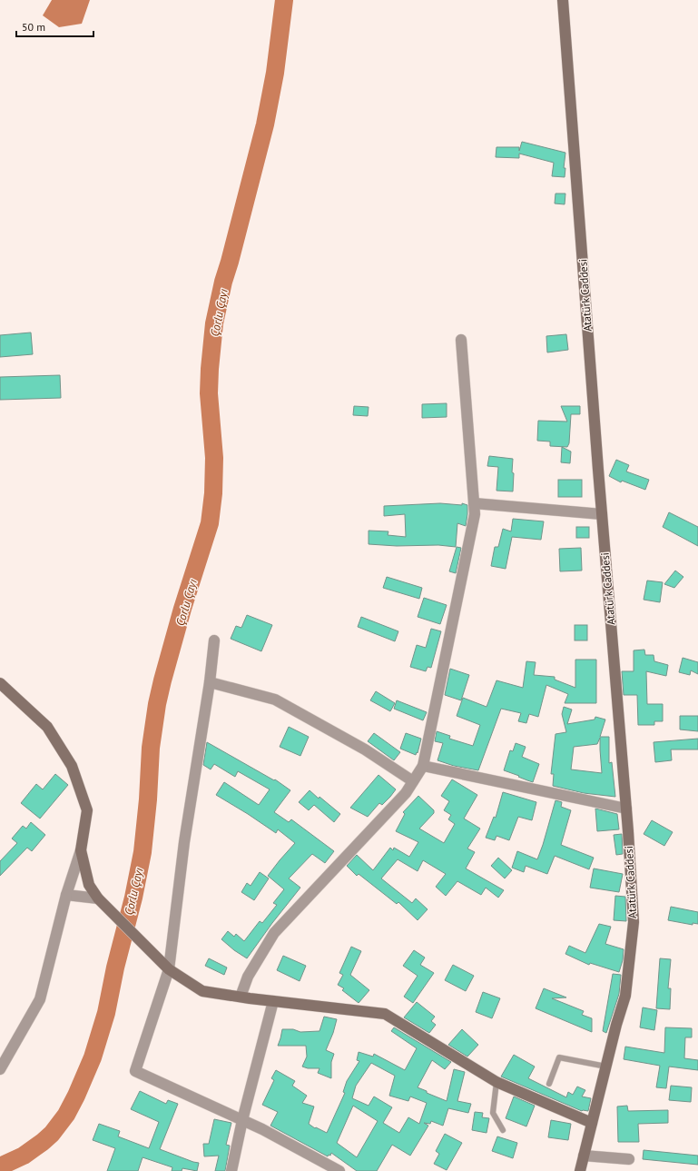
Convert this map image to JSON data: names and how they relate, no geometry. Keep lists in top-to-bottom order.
{
  "streets": {
    "street": ["Atatürk Caddesi"]
  },
  "water": ["Çorlu Çayı"],
  "scale_bar": "50 m"
}
